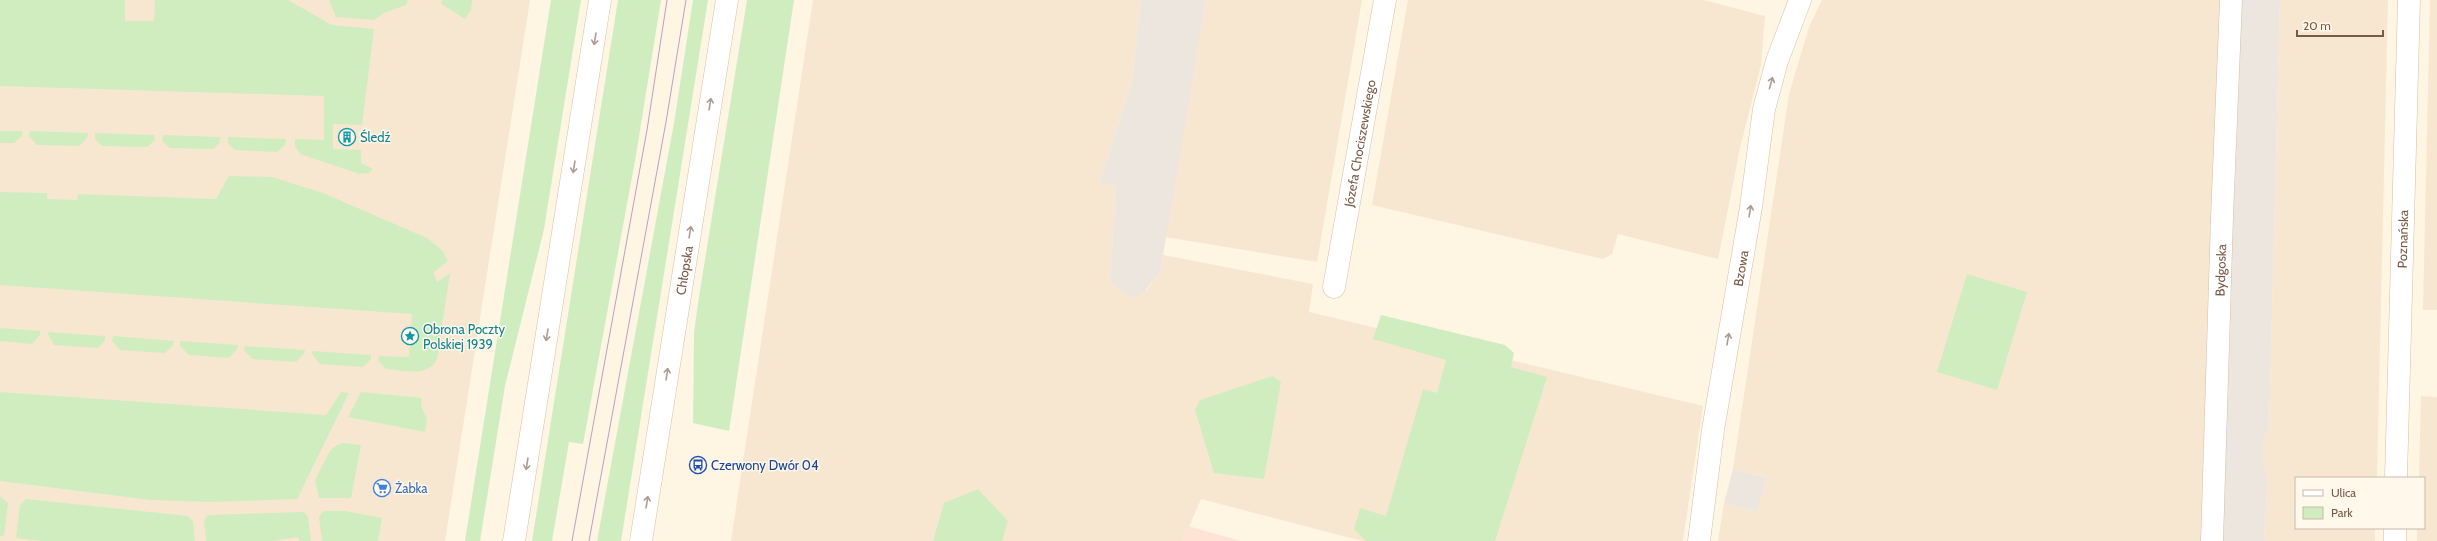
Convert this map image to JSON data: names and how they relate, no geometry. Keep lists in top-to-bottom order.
{
  "streets": {
    "street": [
      "Józefa Chociszewskiego",
      "Poznańska",
      "Bzowa",
      "Chłopska",
      "Bydgoska"
    ]
  },
  "one_way": ["Bzowa"],
  "places": {
    "building": ["Śledź"],
    "place": ["Obrona Poczty Polskiej 1939"],
    "bus stop": ["Czerwony Dwór 04"],
    "supermarket": ["Żabka"]
  },
  "legend": ["Ulica", "Park"],
  "scale_bar": "20 m"
}
